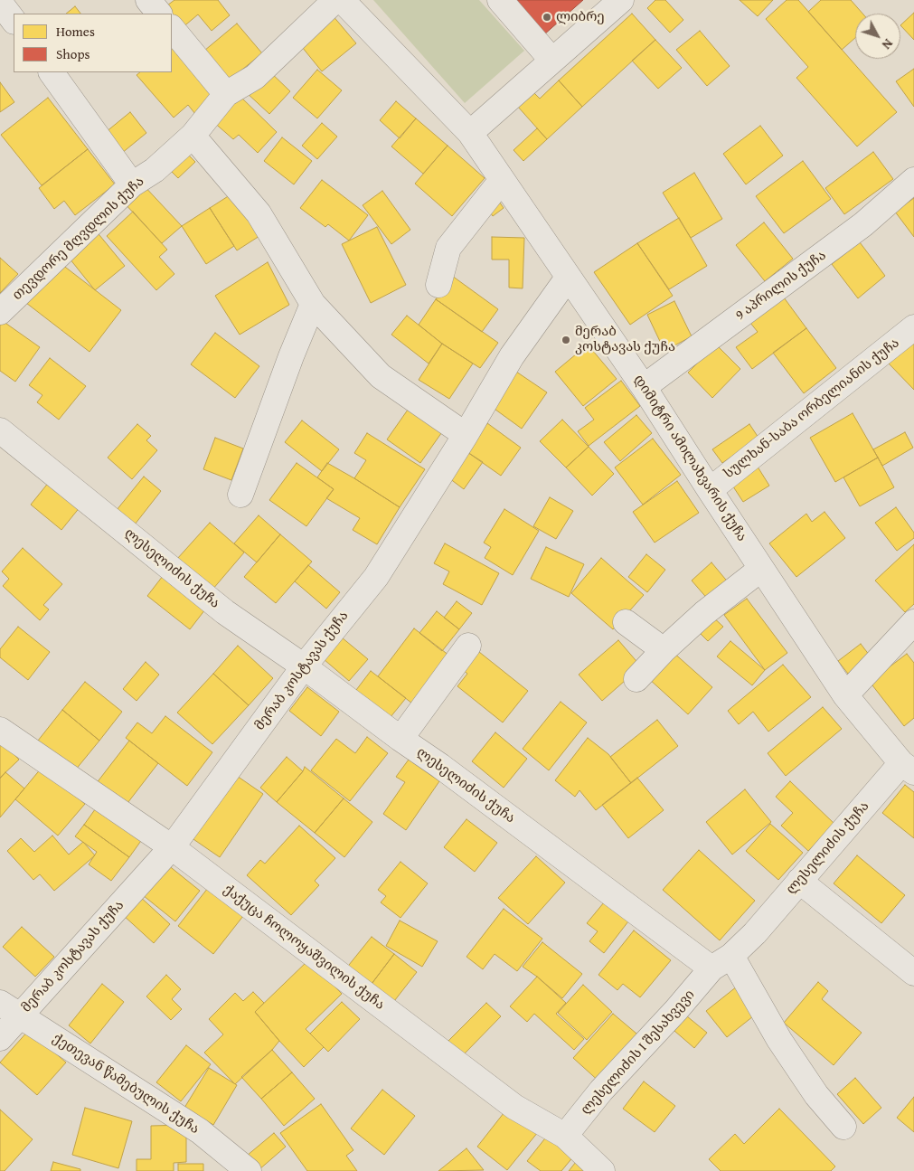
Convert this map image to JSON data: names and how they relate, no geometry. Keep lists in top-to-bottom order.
{
  "streets": {
    "street": [
      "თევდორე მღვდლის ქუჩა",
      "9 აპრილის ქუჩა",
      "სულხან-საბა ორბელიანის ქუჩა",
      "დიმიტრი ამილახვარის ქუჩა",
      "ლესელიძის ქუჩა",
      "მერაბ კოსტავას ქუჩა",
      "ქაქუცა ჩოლოყაშვილის ქუჩა",
      "ლესელიძის I შესახვევი",
      "ქეთევან წამებულის ქუჩა"
    ]
  },
  "crossings": [
    ["9 აპრილის ქუჩა", "დიმიტრი ამილახვარის ქუჩა"],
    ["სულხან-საბა ორბელიანის ქუჩა", "დიმიტრი ამილახვარის ქუჩა"],
    ["დიმიტრი ამილახვარის ქუჩა", "ლესელიძის ქუჩა"],
    ["დიმიტრი ამილახვარის ქუჩა", "მერაბ კოსტავას ქუჩა"],
    ["ლესელიძის ქუჩა", "მერაბ კოსტავას ქუჩა"],
    ["ლესელიძის ქუჩა", "ლესელიძის I შესახვევი"],
    ["მერაბ კოსტავას ქუჩა", "ქაქუცა ჩოლოყაშვილის ქუჩა"],
    ["მერაბ კოსტავას ქუჩა", "ქეთევან წამებულის ქუჩა"],
    ["ქაქუცა ჩოლოყაშვილის ქუჩა", "ლესელიძის I შესახვევი"]
  ],
  "places": ["ლიბრე", "მერაბ კოსტავას ქუჩა"],
  "legend": ["Homes", "Shops"],
  "north": "bottom right"
}
